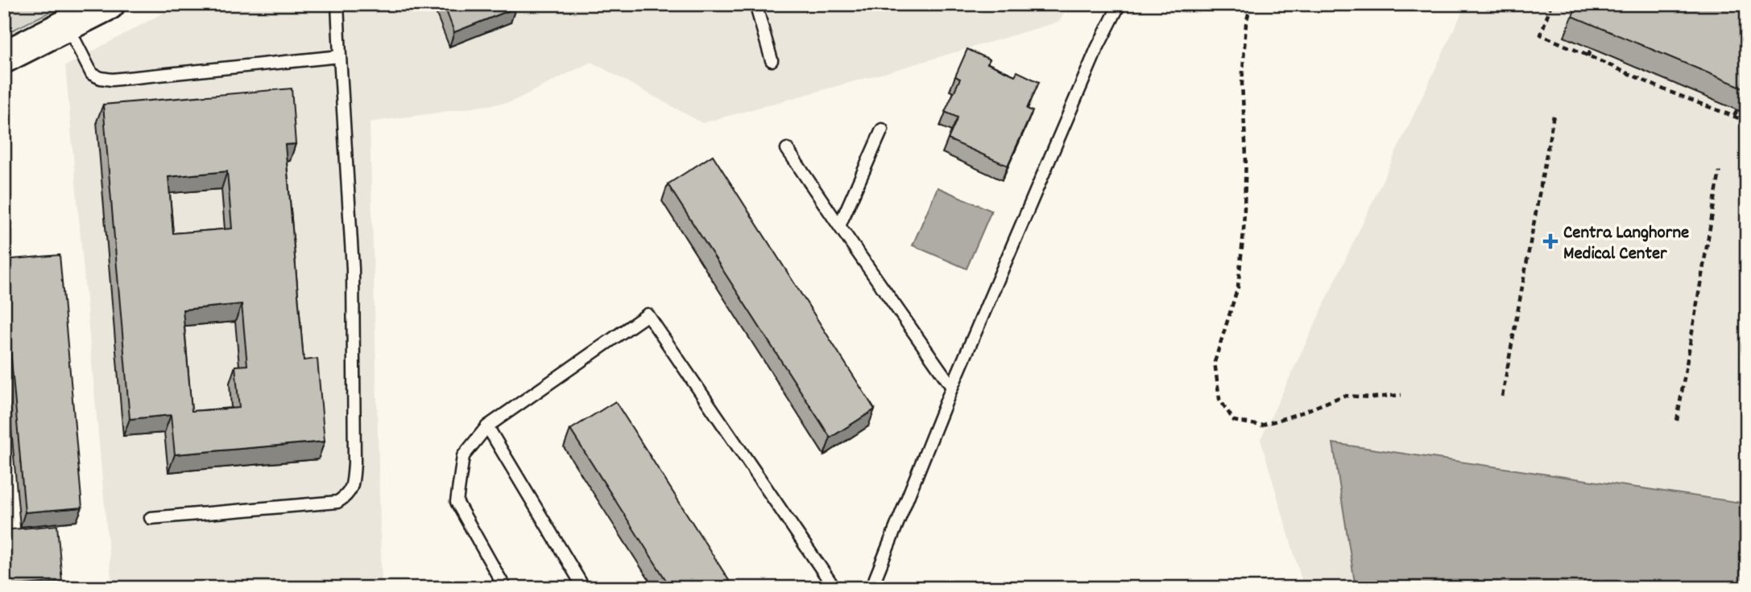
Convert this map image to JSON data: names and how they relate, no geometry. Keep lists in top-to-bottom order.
{
  "places": {
    "health": ["Centra Langhorne Medical Center"]
  }
}
